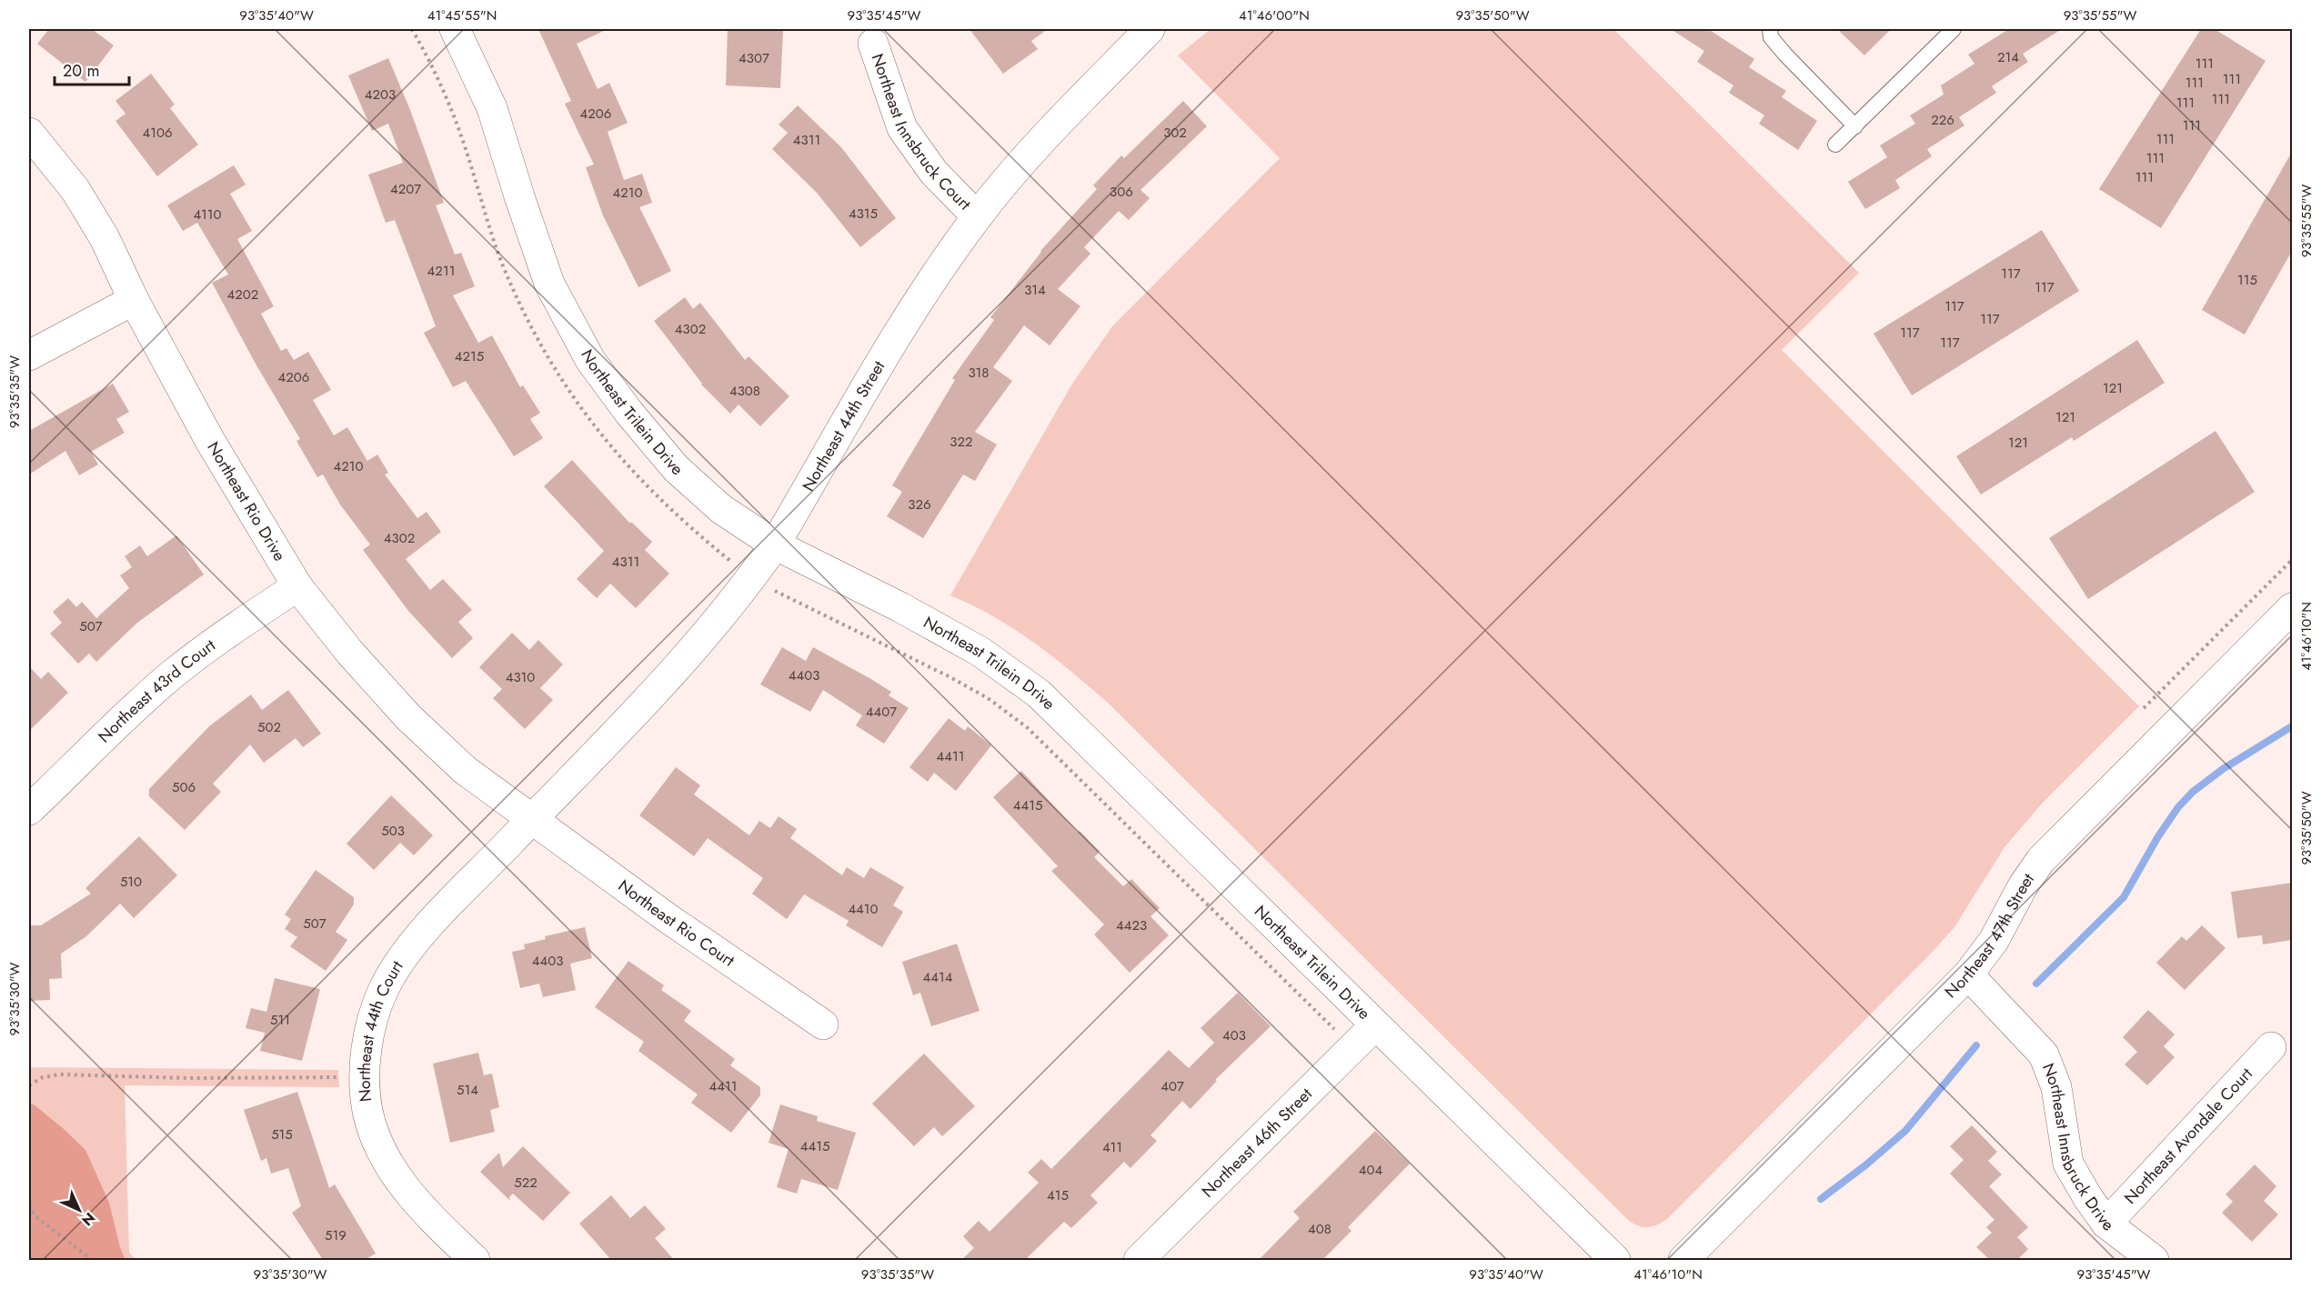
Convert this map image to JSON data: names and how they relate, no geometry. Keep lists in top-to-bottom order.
{
  "streets": {
    "street": [
      "Northeast Innsbruck Court",
      "Northeast Trilein Drive",
      "Northeast 44th Street",
      "Northeast Rio Drive",
      "Northeast 43rd Court",
      "Northeast Rio Court",
      "Northeast 47th Street",
      "Northeast 44th Court",
      "Northeast Avondale Court",
      "Northeast 46th Street",
      "Northeast Innsbruck Drive"
    ]
  },
  "crossings": [
    ["Northeast Innsbruck Court", "Northeast 44th Street"],
    ["Northeast Trilein Drive", "Northeast 44th Street"],
    ["Northeast Trilein Drive", "Northeast 46th Street"],
    ["Northeast 44th Street", "Northeast Rio Drive"],
    ["Northeast 44th Street", "Northeast Rio Court"],
    ["Northeast 44th Street", "Northeast 44th Court"],
    ["Northeast Rio Drive", "Northeast 43rd Court"],
    ["Northeast Rio Drive", "Northeast Rio Court"],
    ["Northeast Rio Drive", "Northeast 44th Court"],
    ["Northeast Rio Court", "Northeast 44th Court"],
    ["Northeast 47th Street", "Northeast Innsbruck Drive"],
    ["Northeast Avondale Court", "Northeast Innsbruck Drive"]
  ],
  "house_numbers": [
    "214",
    "4307",
    "111",
    "111",
    "111",
    "4203",
    "111",
    "111",
    "4206",
    "226",
    "111",
    "4106",
    "302",
    "111",
    "4311",
    "111",
    "111",
    "4207",
    "306",
    "4210",
    "4315",
    "4110",
    "4211",
    "117",
    "115",
    "117",
    "314",
    "4202",
    "117",
    "117",
    "4302",
    "117",
    "117",
    "4215",
    "318",
    "4206",
    "121",
    "4308",
    "121",
    "322",
    "121",
    "4210",
    "326",
    "4302",
    "4311",
    "507",
    "4403",
    "4310",
    "4407",
    "502",
    "4411",
    "506",
    "4415",
    "503",
    "510",
    "4410",
    "507",
    "4423",
    "4403",
    "4414",
    "511",
    "403",
    "4411",
    "407",
    "514",
    "515",
    "4415",
    "411",
    "404",
    "522",
    "415",
    "408",
    "519"
  ],
  "scale_bar": "20 m",
  "north": "bottom right",
  "coordinates": [
    "93°35'40\"W",
    "41°45'55\"N",
    "93°35'45\"W",
    "41°46'00\"N",
    "93°35'50\"W",
    "93°35'55\"W",
    "93°35'35\"W",
    "41°46'10\"N",
    "93°35'30\"W"
  ]
}
